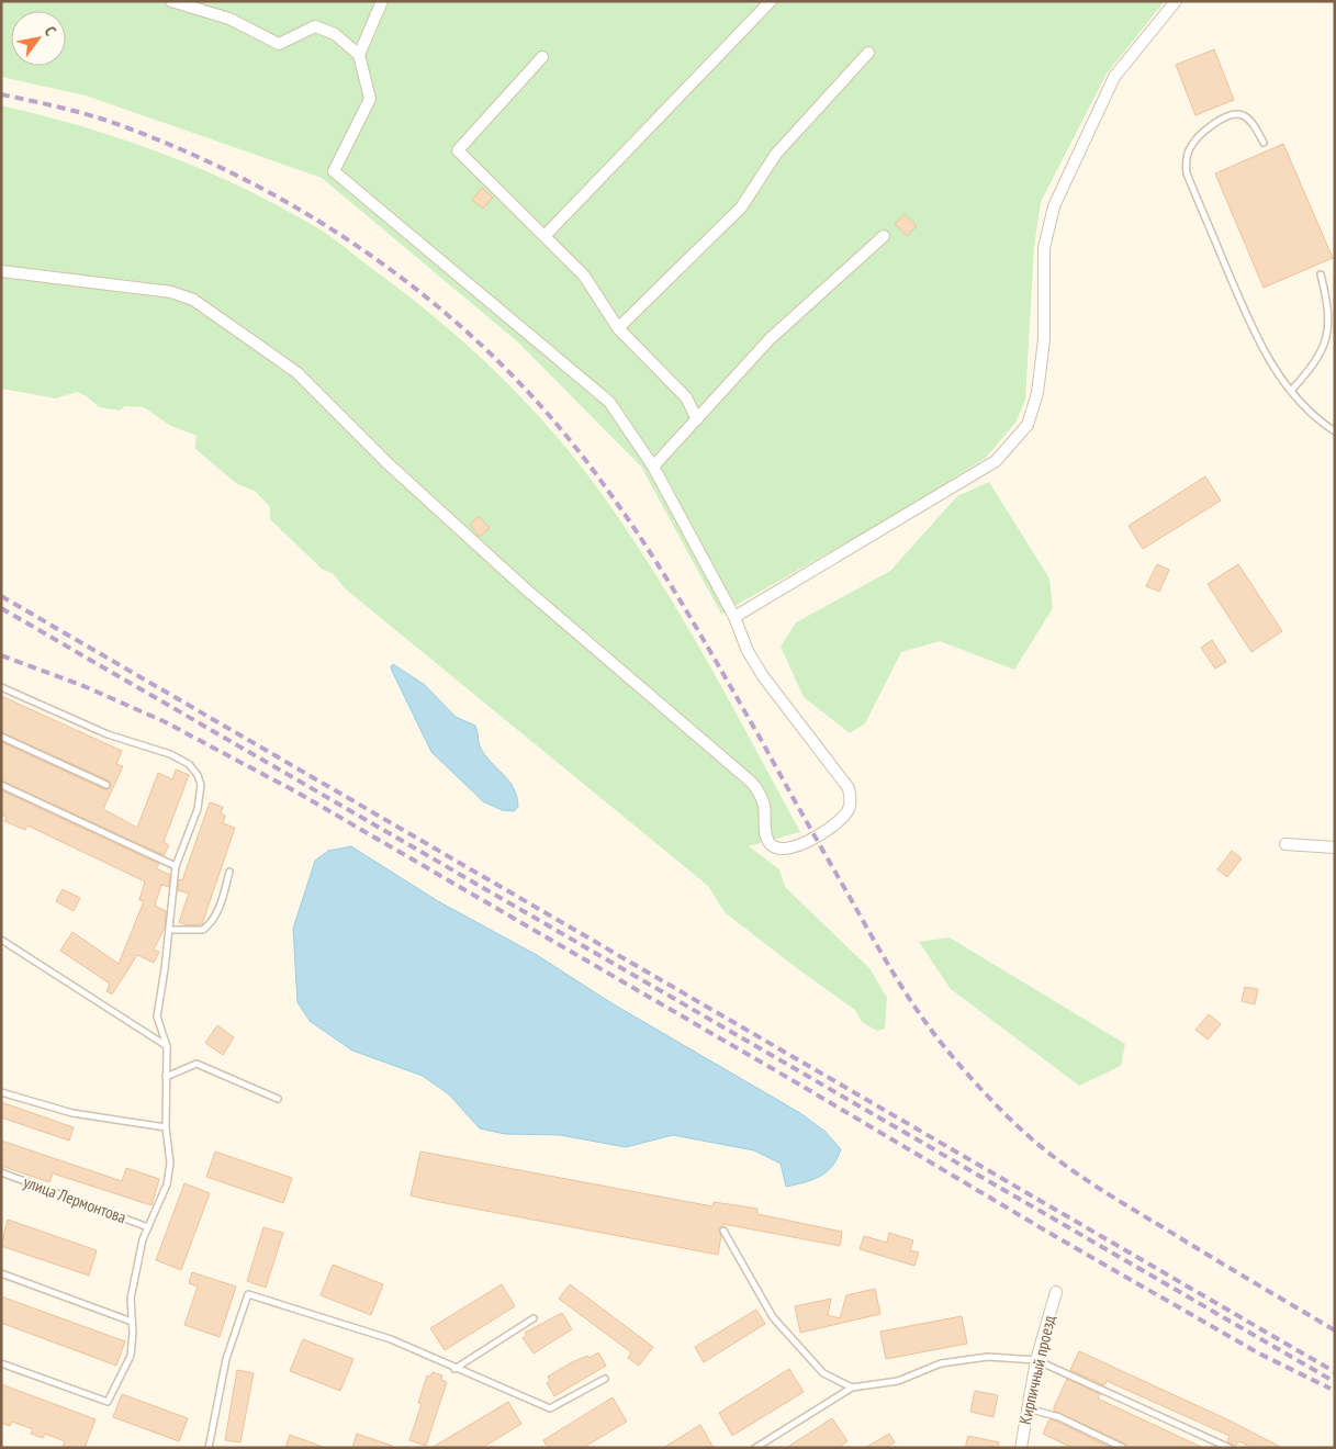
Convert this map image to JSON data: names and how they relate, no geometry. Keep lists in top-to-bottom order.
{
  "streets": {
    "street": ["Кирпичный проезд"],
    "lane": ["улица Лермонтова"]
  },
  "north": "top right"
}
